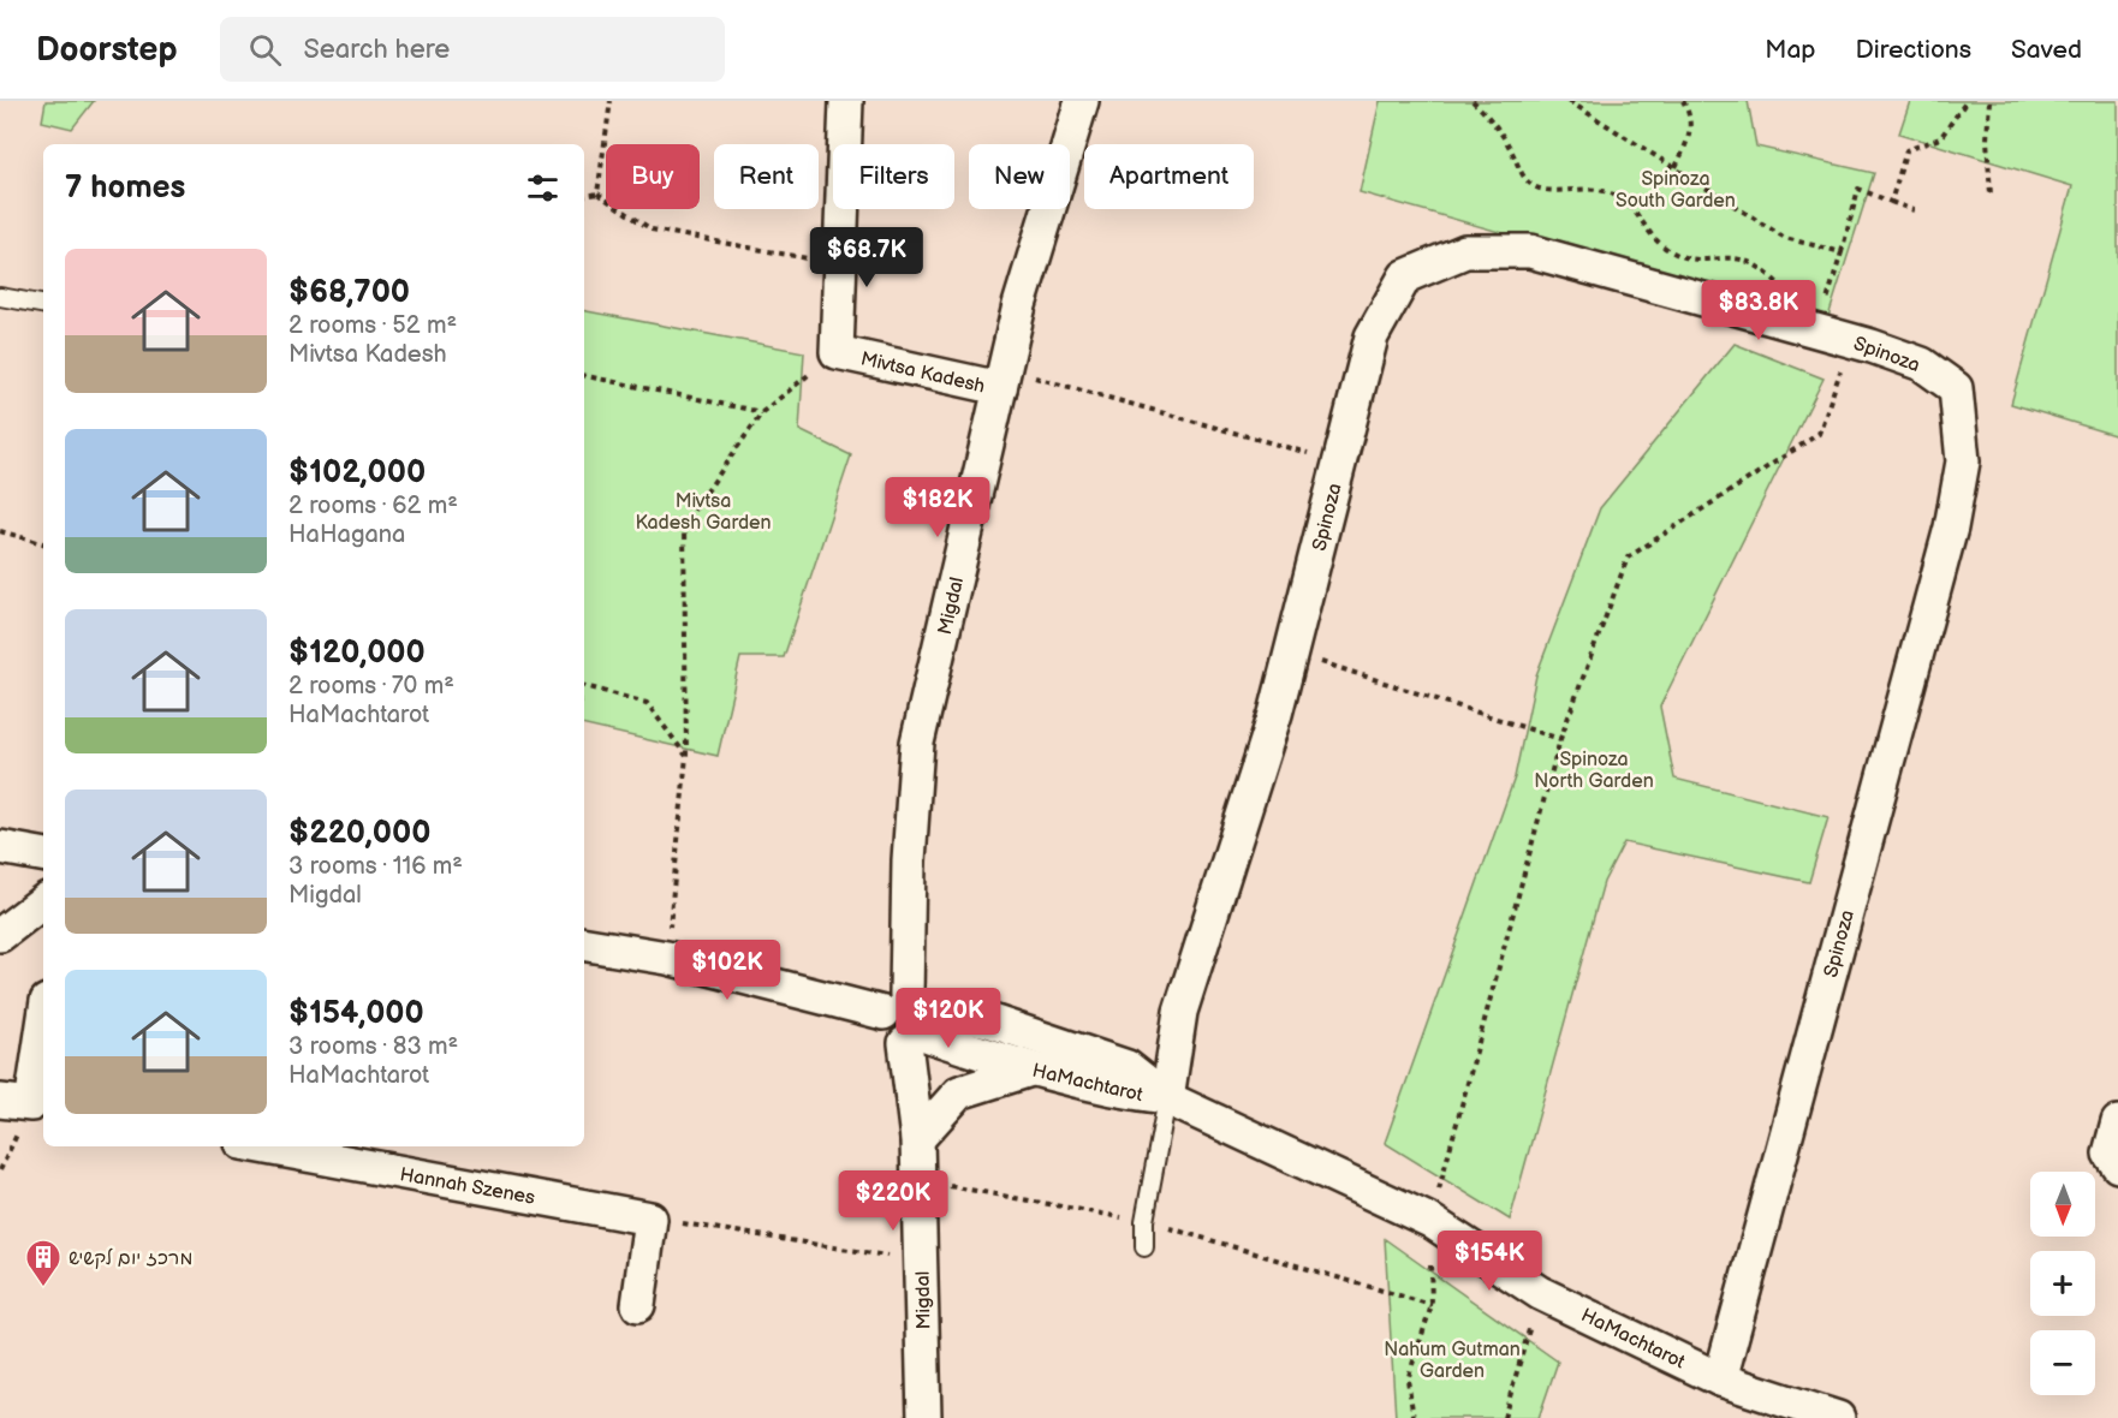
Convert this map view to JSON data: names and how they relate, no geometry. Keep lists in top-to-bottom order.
{
  "streets": {
    "street": [
      "Spinoza",
      "Mivtsa Kadesh",
      "Migdal",
      "HaMachtarot",
      "Hannah Szenes"
    ]
  },
  "crossings": [
    ["Spinoza", "HaMachtarot"],
    ["Mivtsa Kadesh", "Migdal"],
    ["Migdal", "HaMachtarot"]
  ],
  "parks": [
    "Spinoza South Garden",
    "Mivtsa Kadesh Garden",
    "Spinoza North Garden",
    "Nahum Gutman Garden"
  ],
  "places": {
    "building": ["מרכז יום לקשיש"]
  },
  "north": "bottom",
  "page": {
    "header": "Doorstep",
    "search": "Search here",
    "nav": ["Map", "Directions", "Saved"],
    "chip": [
      "Buy",
      "Rent",
      "Filters",
      "New",
      "Apartment"
    ],
    "heading": "7 homes",
    "price": [
      "$68.7K",
      "$83.8K",
      "$182K",
      "$102K",
      "$120K",
      "$220K",
      "$154K"
    ],
    "list": [
      {
        "name": "$68,700",
        "note": "2 rooms · 52 m² · Mivtsa Kadesh"
      },
      {
        "name": "$102,000",
        "note": "2 rooms · 62 m² · HaHagana"
      },
      {
        "name": "$120,000",
        "note": "2 rooms · 70 m² · HaMachtarot"
      },
      {
        "name": "$220,000",
        "note": "3 rooms · 116 m² · Migdal"
      },
      {
        "name": "$154,000",
        "note": "3 rooms · 83 m² · HaMachtarot"
      }
    ],
    "map_buttons": ["+", "−"]
  }
}
